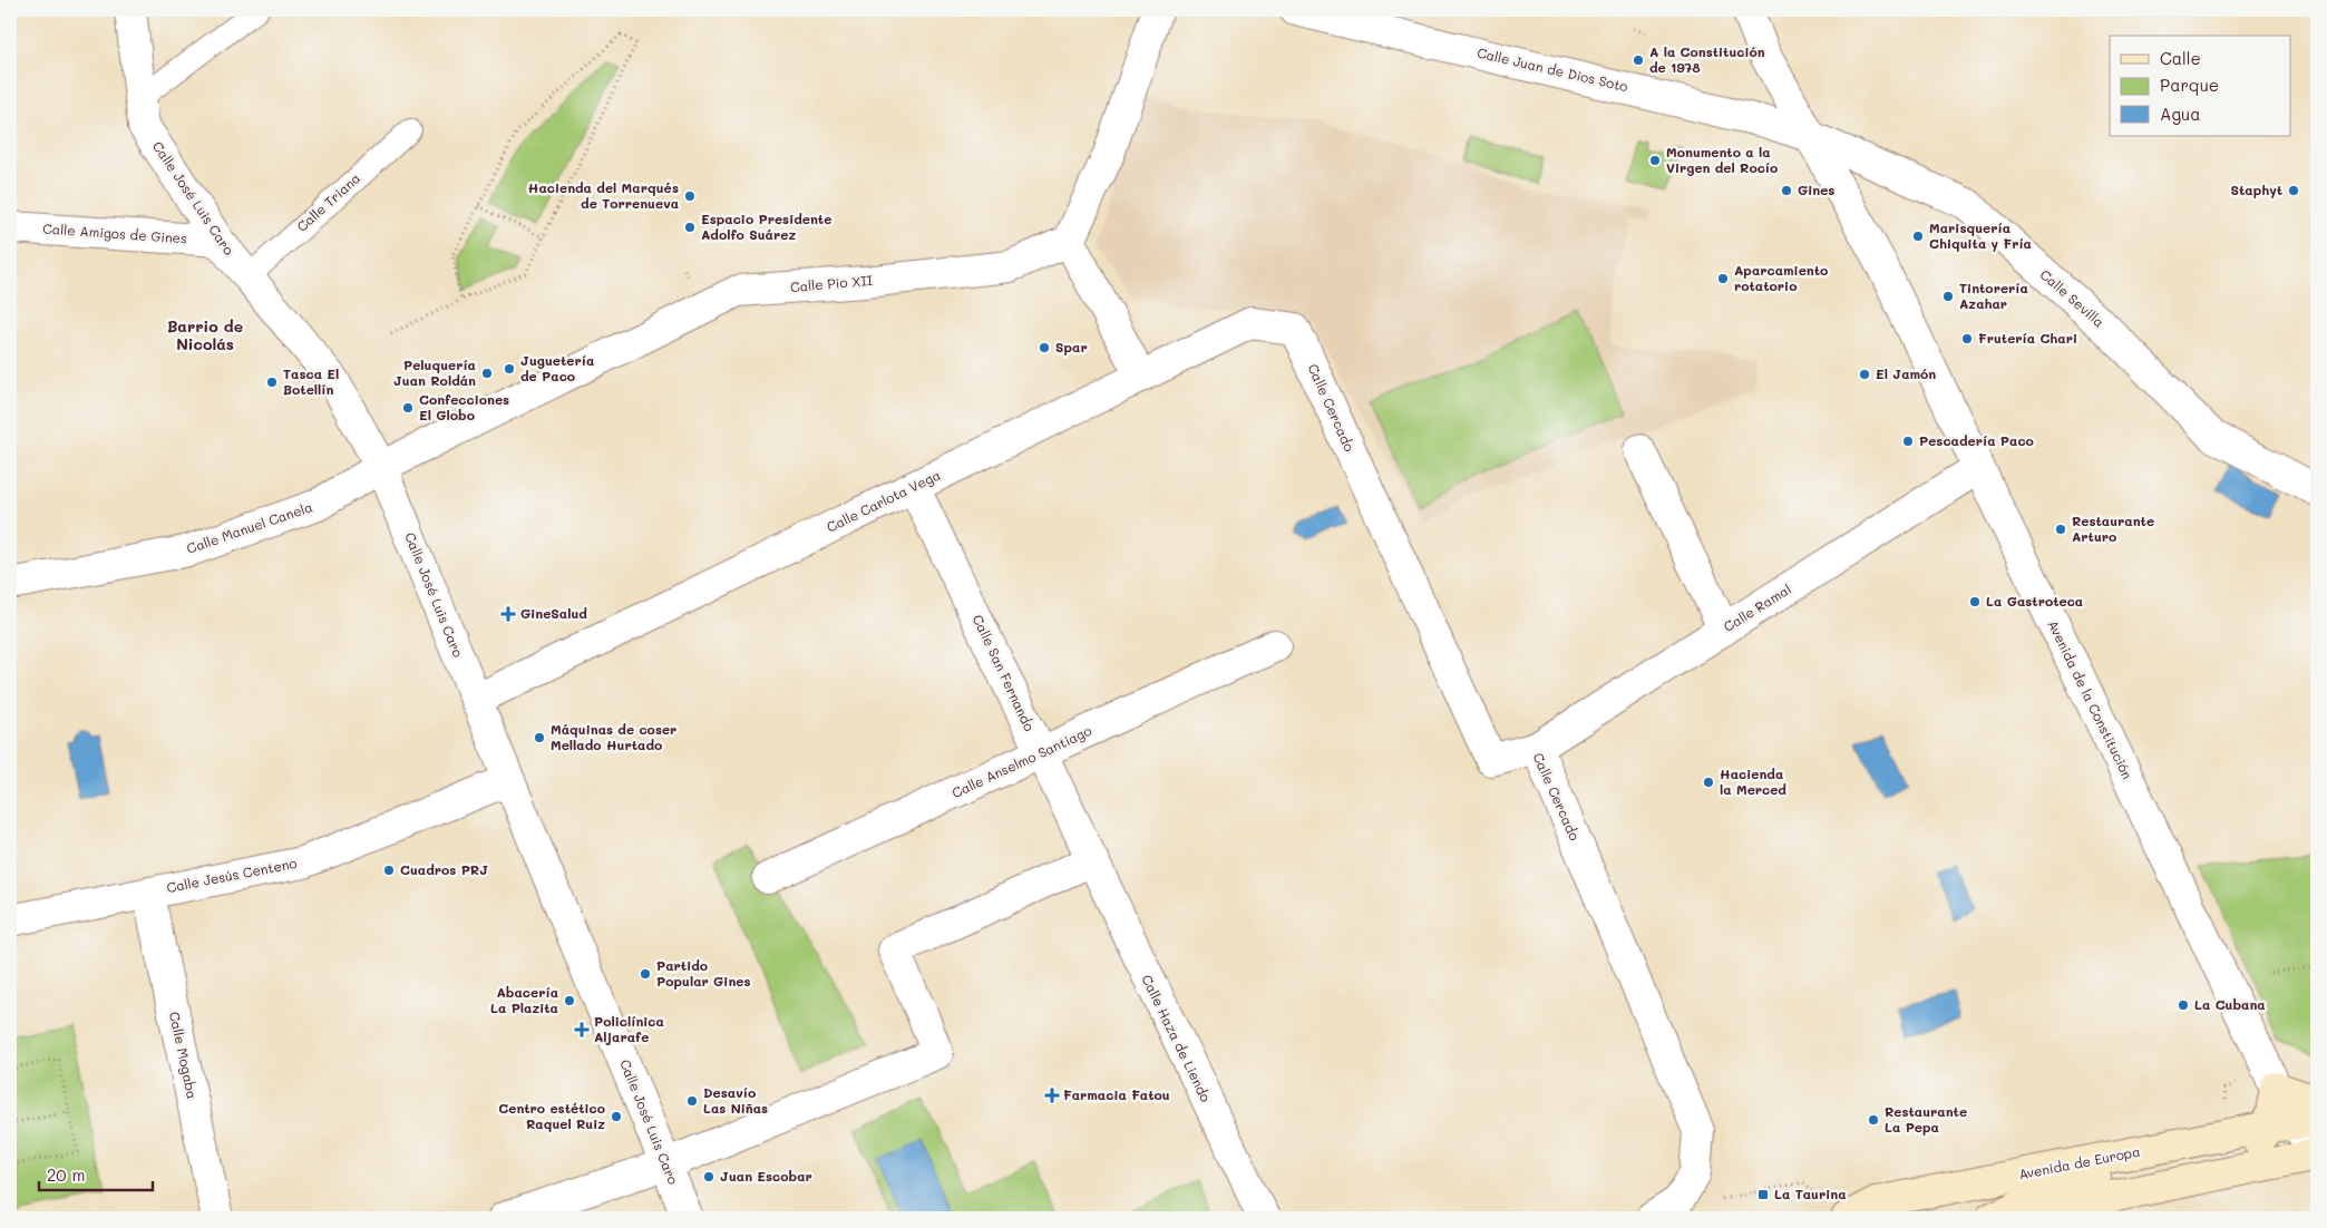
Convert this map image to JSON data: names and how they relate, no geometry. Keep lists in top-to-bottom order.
{
  "streets": {
    "main road": ["Avenida de Europa"],
    "street": [
      "Calle Juan de Dios Soto",
      "Calle José Luis Caro",
      "Calle Amigos de Gines",
      "Calle Pío XII",
      "Calle Sevilla",
      "Calle Cercado",
      "Calle Carlota Vega",
      "Calle Manuel Canela",
      "Calle Ramal",
      "Calle San Fernando",
      "Avenida de la Constitución",
      "Calle Anselmo Santiago",
      "Calle Jesús Centeno",
      "Calle Haza de Liendo",
      "Calle Mogaba"
    ],
    "lane": ["Calle Triana"]
  },
  "crossings": [
    ["Calle Juan de Dios Soto", "Calle Sevilla"],
    ["Calle Juan de Dios Soto", "Avenida de la Constitución"],
    ["Calle José Luis Caro", "Calle Triana"],
    ["Calle José Luis Caro", "Calle Amigos de Gines"],
    ["Calle José Luis Caro", "Calle Pío XII"],
    ["Calle José Luis Caro", "Calle Carlota Vega"],
    ["Calle José Luis Caro", "Calle Manuel Canela"],
    ["Calle José Luis Caro", "Calle Jesús Centeno"],
    ["Calle Pío XII", "Calle Manuel Canela"],
    ["Calle Sevilla", "Avenida de la Constitución"],
    ["Calle Cercado", "Calle Carlota Vega"],
    ["Calle Cercado", "Calle Ramal"],
    ["Calle Carlota Vega", "Calle San Fernando"],
    ["Calle Ramal", "Avenida de la Constitución"],
    ["Calle San Fernando", "Calle Anselmo Santiago"],
    ["Calle San Fernando", "Calle Haza de Liendo"],
    ["Calle Jesús Centeno", "Calle Mogaba"]
  ],
  "districts": ["Barrio de Nicolás"],
  "places": {
    "other": [
      "A la Constitución de 1978",
      "Monumento a la Virgen del Rocío",
      "Gines",
      "Staphyt",
      "Hacienda del Marqués de Torrenueva",
      "Espacio Presidente Adolfo Suárez",
      "Marisquería Chiquita y Fría",
      "Aparcamiento rotatorio",
      "Tintorería Azahar",
      "Frutería Chari",
      "Spar",
      "Juguetería de Paco",
      "Peluquería Juan Roldán",
      "El Jamón",
      "Tasca El Botellín",
      "Confecciones El Globo",
      "Pescadería Paco",
      "Restaurante Arturo",
      "La Gastroteca",
      "Máquinas de coser Mellado Hurtado",
      "Hacienda la Merced",
      "Cuadros PRJ",
      "Partido Popular Gines",
      "Abacería La Plazita",
      "La Cubana",
      "Desavío Las Niñas",
      "Centro estético Raquel Ruiz",
      "Restaurante La Pepa",
      "Juan Escobar"
    ],
    "health": ["GineSalud", "Policlínica Aljarafe", "Farmacia Fatou"],
    "transit": ["La Taurina"]
  },
  "legend": ["Calle", "Parque", "Agua"],
  "scale_bar": "20 m"
}
